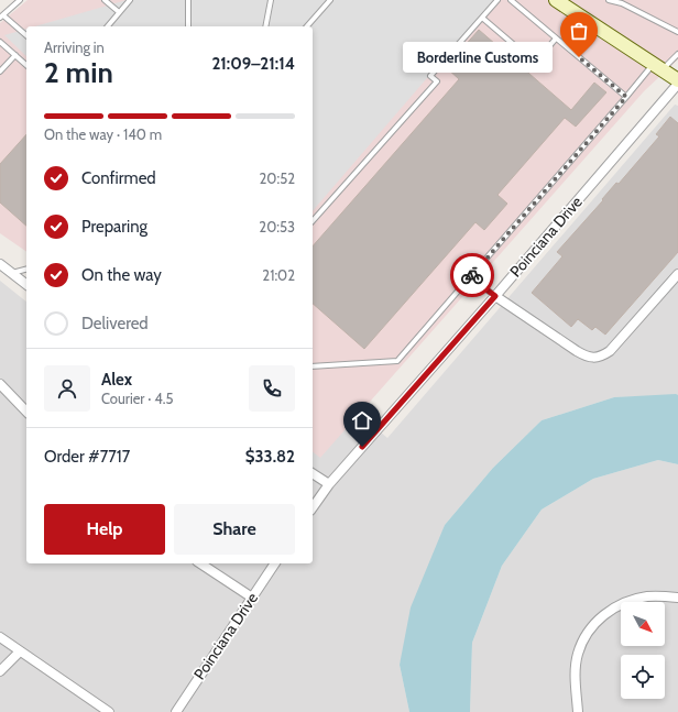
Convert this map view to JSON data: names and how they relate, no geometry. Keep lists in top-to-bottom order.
{
  "streets": {
    "street": ["Poinciana Drive"]
  },
  "places": ["Borderline Customs"],
  "north": "bottom right",
  "page": {
    "heading": ["2 min", "Arriving in", "21:09–21:14"],
    "panel": [
      "Alex",
      "Courier · 4.5",
      "Order #7717",
      "$33.82"
    ],
    "bubble": "Borderline Customs",
    "bar": "On the way · 140 m",
    "list": [
      ["Confirmed", "20:52"],
      ["Preparing", "20:53"],
      ["On the way", "21:02"],
      "Delivered"
    ],
    "buttons": ["Help", "Share"]
  }
}
